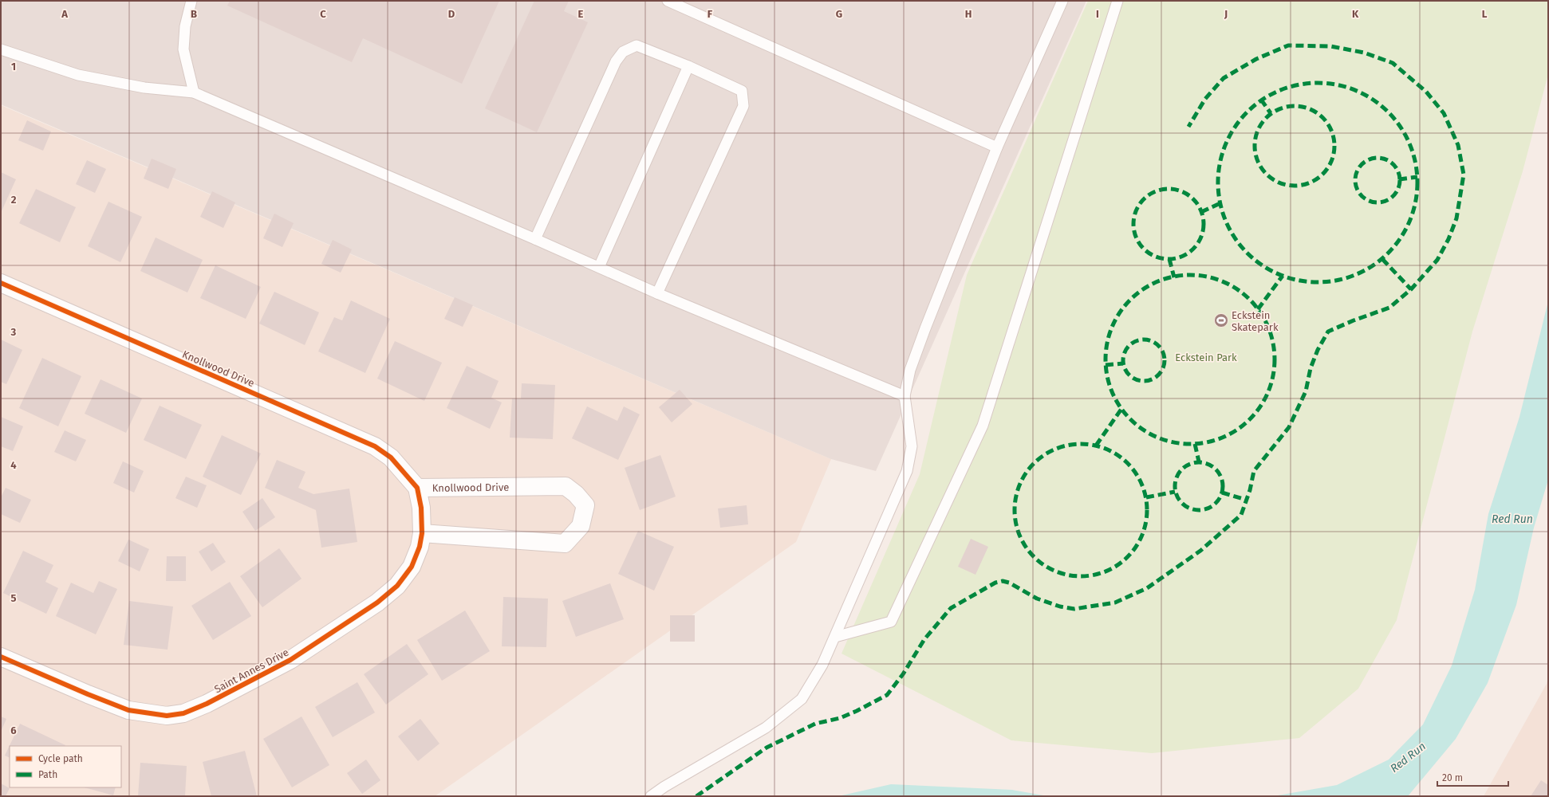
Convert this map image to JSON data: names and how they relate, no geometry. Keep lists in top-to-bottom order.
{
  "streets": {
    "street": ["Knollwood Drive", "Saint Annes Drive"]
  },
  "crossings": [
    ["Knollwood Drive", "Saint Annes Drive"]
  ],
  "water": ["Red Run"],
  "parks": ["Eckstein Park"],
  "places": {
    "sports": ["Eckstein Skatepark"]
  },
  "legend": ["Cycle path", "Path"],
  "scale_bar": "20 m",
  "grid": {
    "columns": [
      "A",
      "B",
      "C",
      "D",
      "E",
      "F",
      "G",
      "H",
      "I",
      "J",
      "K",
      "L"
    ],
    "rows": [
      "1",
      "2",
      "3",
      "4",
      "5",
      "6"
    ]
  }
}
